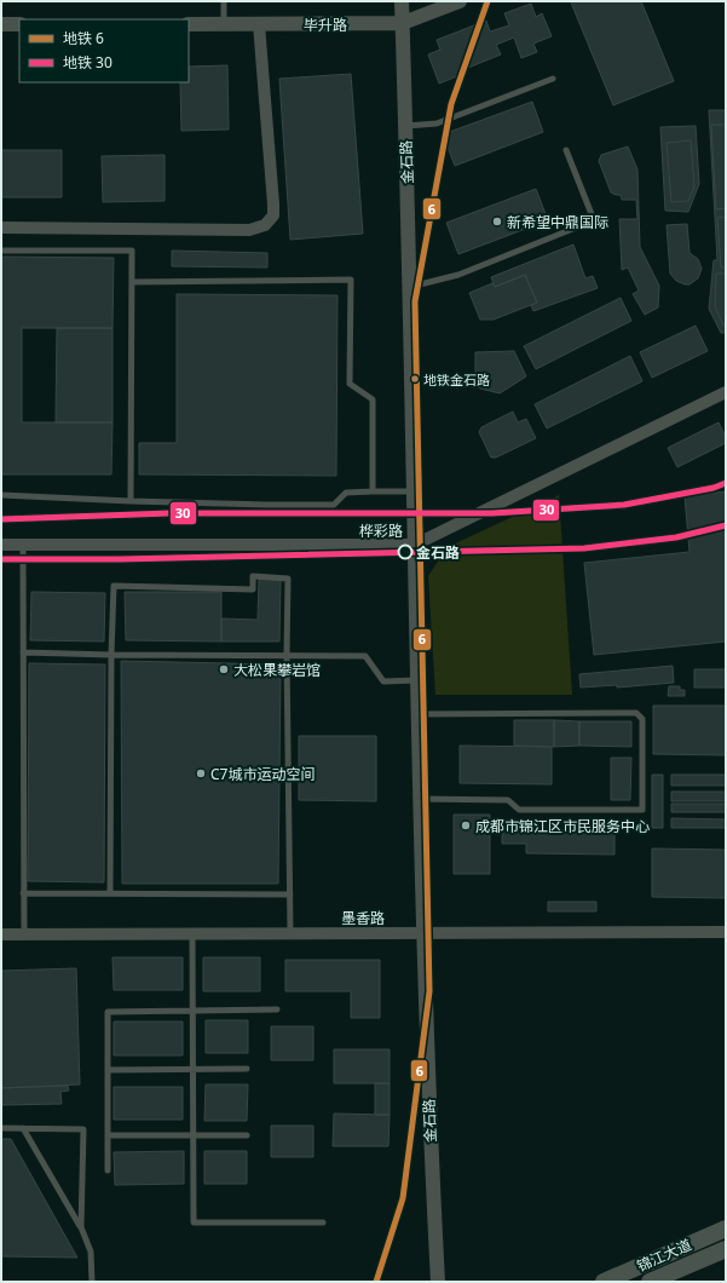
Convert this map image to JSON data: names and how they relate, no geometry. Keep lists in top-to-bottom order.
{
  "streets": {
    "main road": ["锦江大道"],
    "street": [
      "毕升路",
      "金石路",
      "桦彩路",
      "墨香路"
    ]
  },
  "crossings": [
    ["毕升路", "金石路"],
    ["金石路", "桦彩路"],
    ["金石路", "墨香路"]
  ],
  "places": [
    "新希望中鼎国际",
    "地铁金石路",
    "金石路",
    "大松果攀岩馆",
    "C7城市运动空间",
    "成都市锦江区市民服务中心"
  ],
  "lines": ["metro line 6", "metro line 30"],
  "legend": ["地铁 6", "地铁 30"]
}
